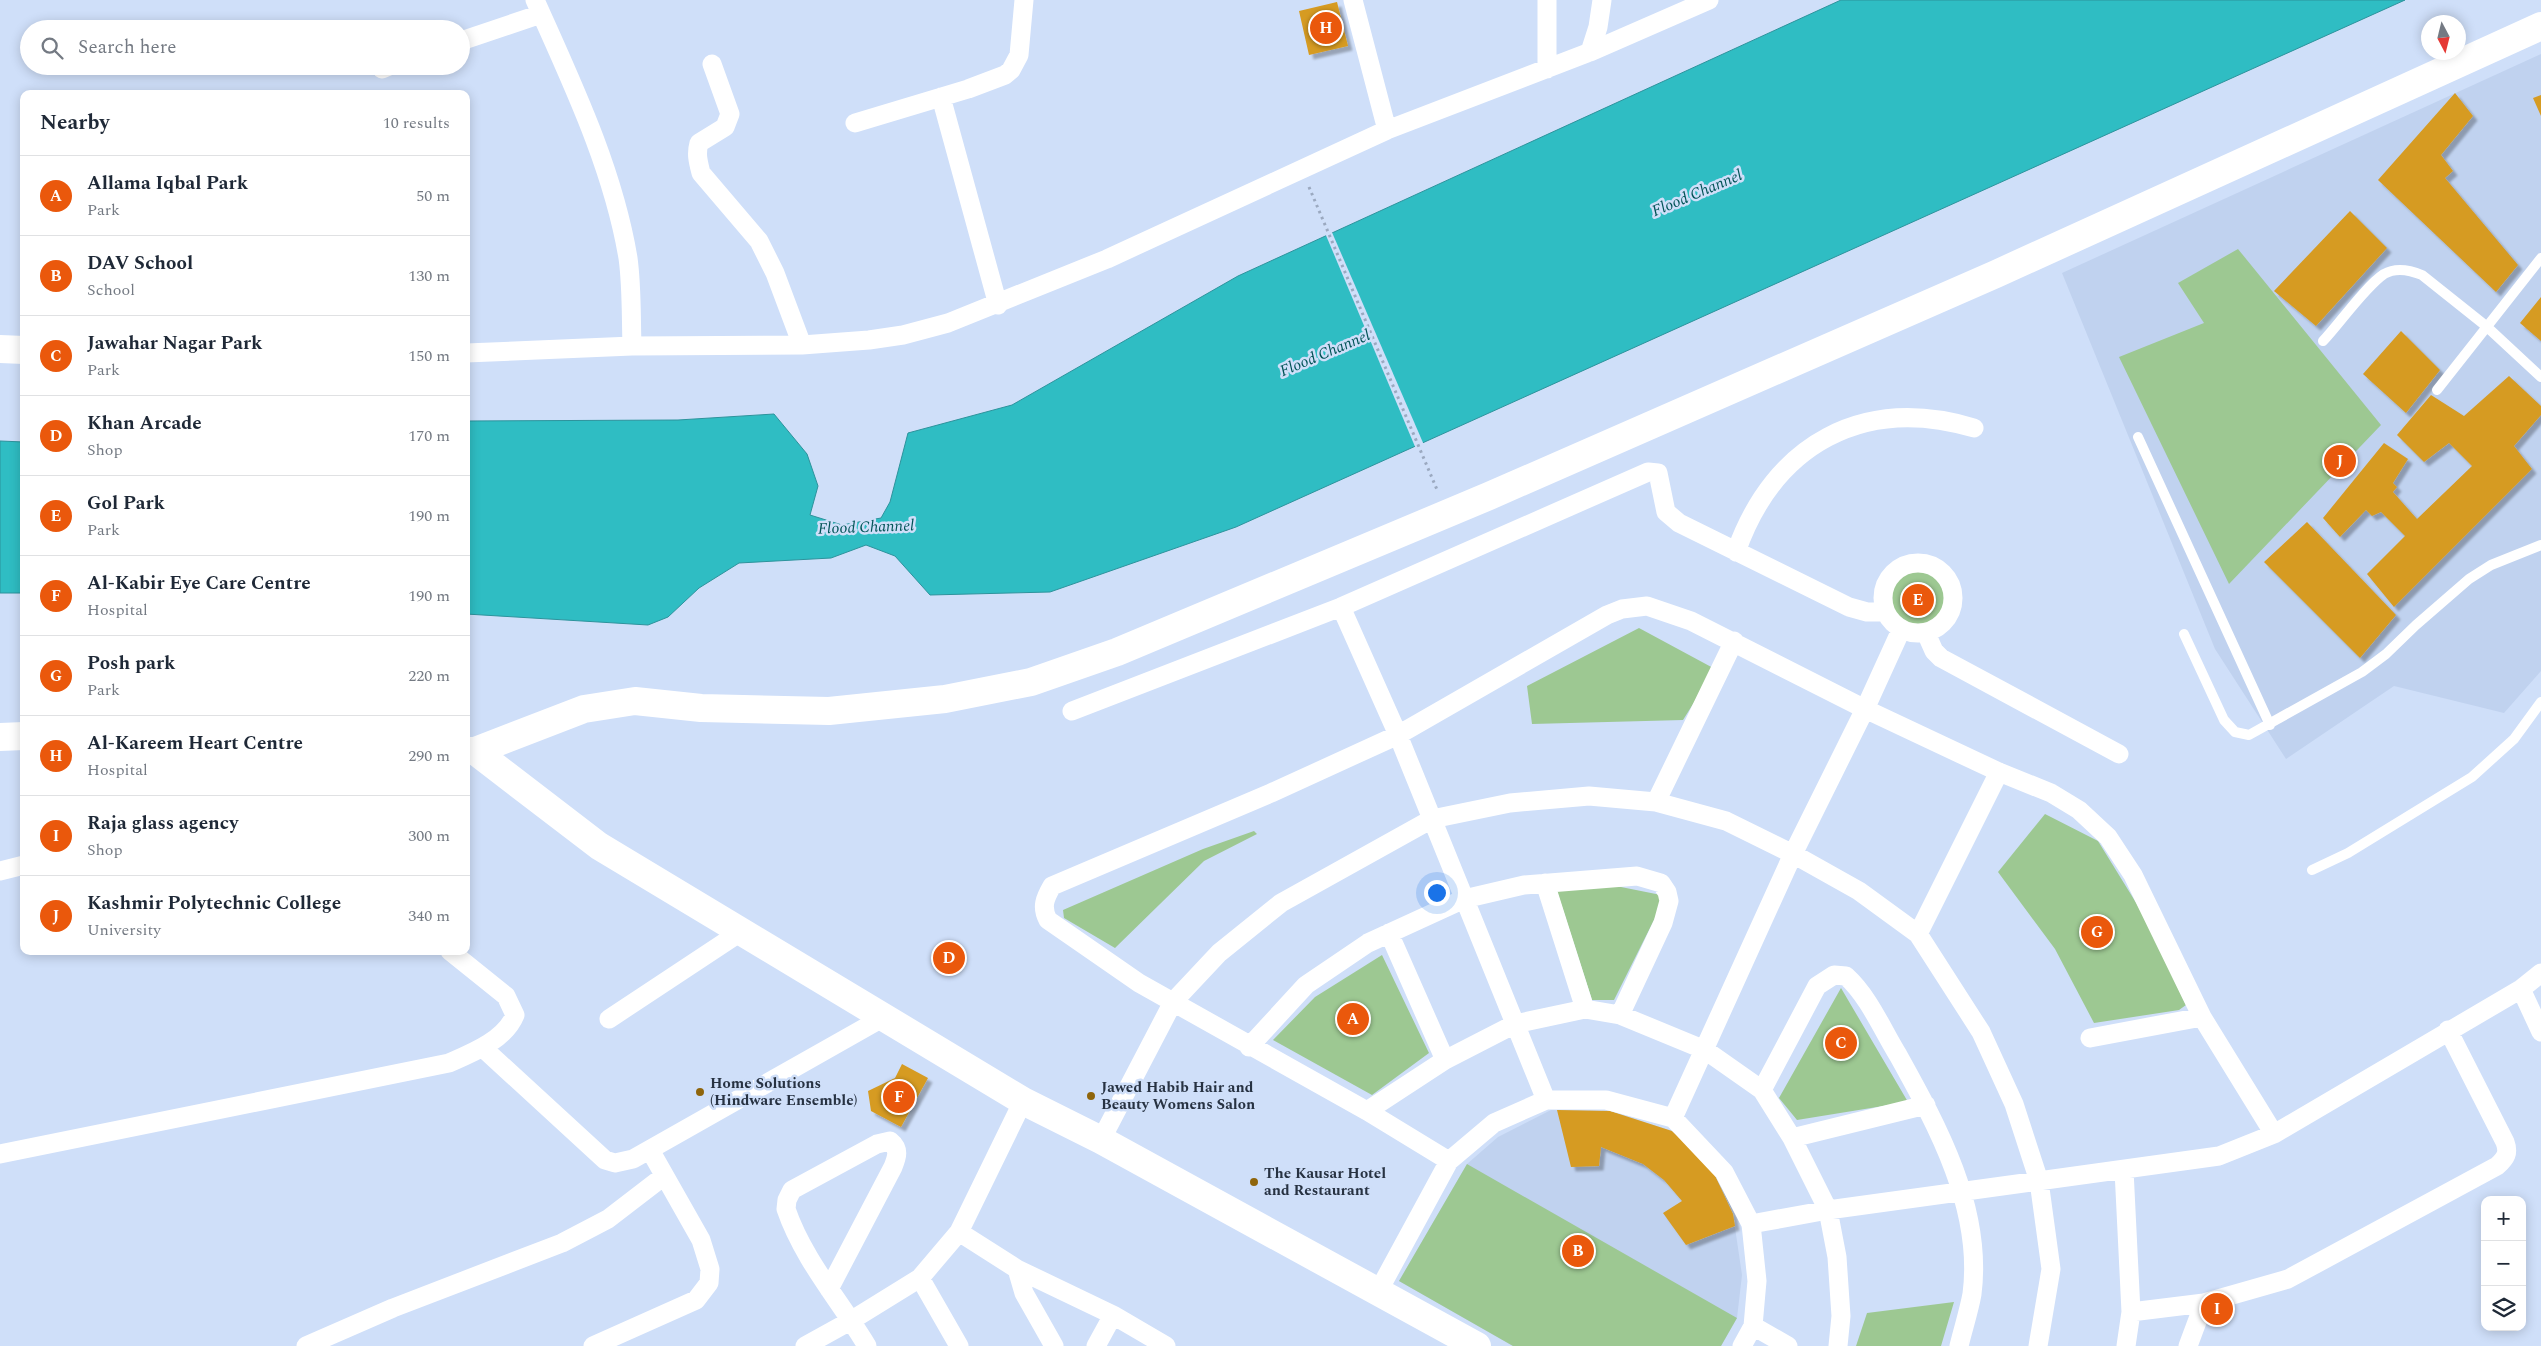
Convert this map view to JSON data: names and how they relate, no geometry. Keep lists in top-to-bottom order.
{
  "water": ["Flood Channel"],
  "places": ["Home Solutions (Hindware Ensemble)", "Jawed Habib Hair and Beauty Womens Salon", "The Kausar Hotel and Restaurant"],
  "north": "bottom",
  "page": {
    "pins": [
      "H",
      "J",
      "E",
      "G",
      "D",
      "A",
      "C",
      "F",
      "B",
      "I"
    ],
    "search": "Search here",
    "heading": ["Nearby", "10 results"],
    "list": [
      {
        "mark": "A",
        "name": "Allama Iqbal Park",
        "note": "Park",
        "value": "50 m"
      },
      {
        "mark": "B",
        "name": "DAV School",
        "note": "School",
        "value": "130 m"
      },
      {
        "mark": "C",
        "name": "Jawahar Nagar Park",
        "note": "Park",
        "value": "150 m"
      },
      {
        "mark": "D",
        "name": "Khan Arcade",
        "note": "Shop",
        "value": "170 m"
      },
      {
        "mark": "E",
        "name": "Gol Park",
        "note": "Park",
        "value": "190 m"
      },
      {
        "mark": "F",
        "name": "Al-Kabir Eye Care Centre",
        "note": "Hospital",
        "value": "190 m"
      },
      {
        "mark": "G",
        "name": "Posh park",
        "note": "Park",
        "value": "220 m"
      },
      {
        "mark": "H",
        "name": "Al-Kareem Heart Centre",
        "note": "Hospital",
        "value": "290 m"
      },
      {
        "mark": "I",
        "name": "Raja glass agency",
        "note": "Shop",
        "value": "300 m"
      },
      {
        "mark": "J",
        "name": "Kashmir Polytechnic College",
        "note": "University",
        "value": "340 m"
      }
    ],
    "map_buttons": ["+", "−"]
  }
}
